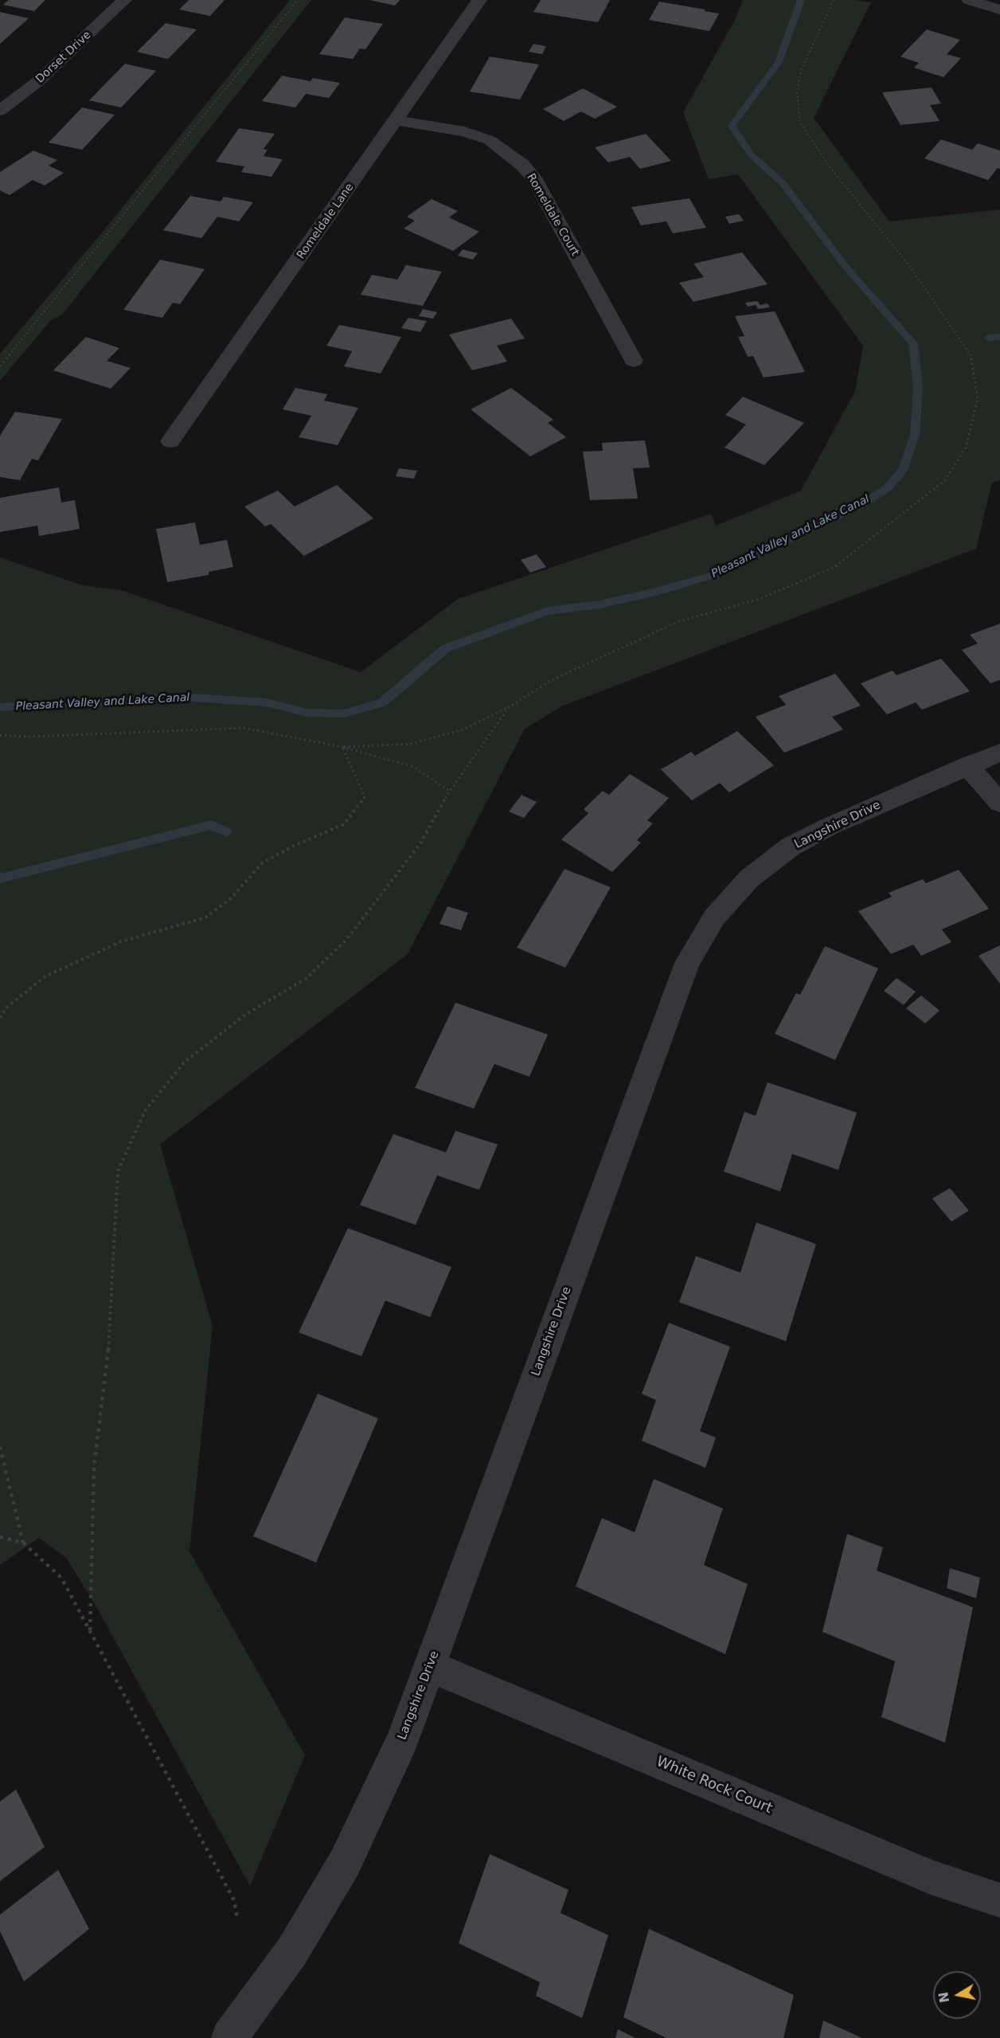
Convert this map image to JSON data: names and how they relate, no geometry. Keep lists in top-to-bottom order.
{
  "streets": {
    "street": [
      "Dorset Drive",
      "Romeldale Court",
      "Romeldale Lane",
      "Langshire Drive",
      "White Rock Court"
    ]
  },
  "crossings": [
    ["Romeldale Court", "Romeldale Lane"],
    ["Langshire Drive", "White Rock Court"]
  ],
  "water": ["Pleasant Valley and Lake Canal"],
  "north": "left"
}
